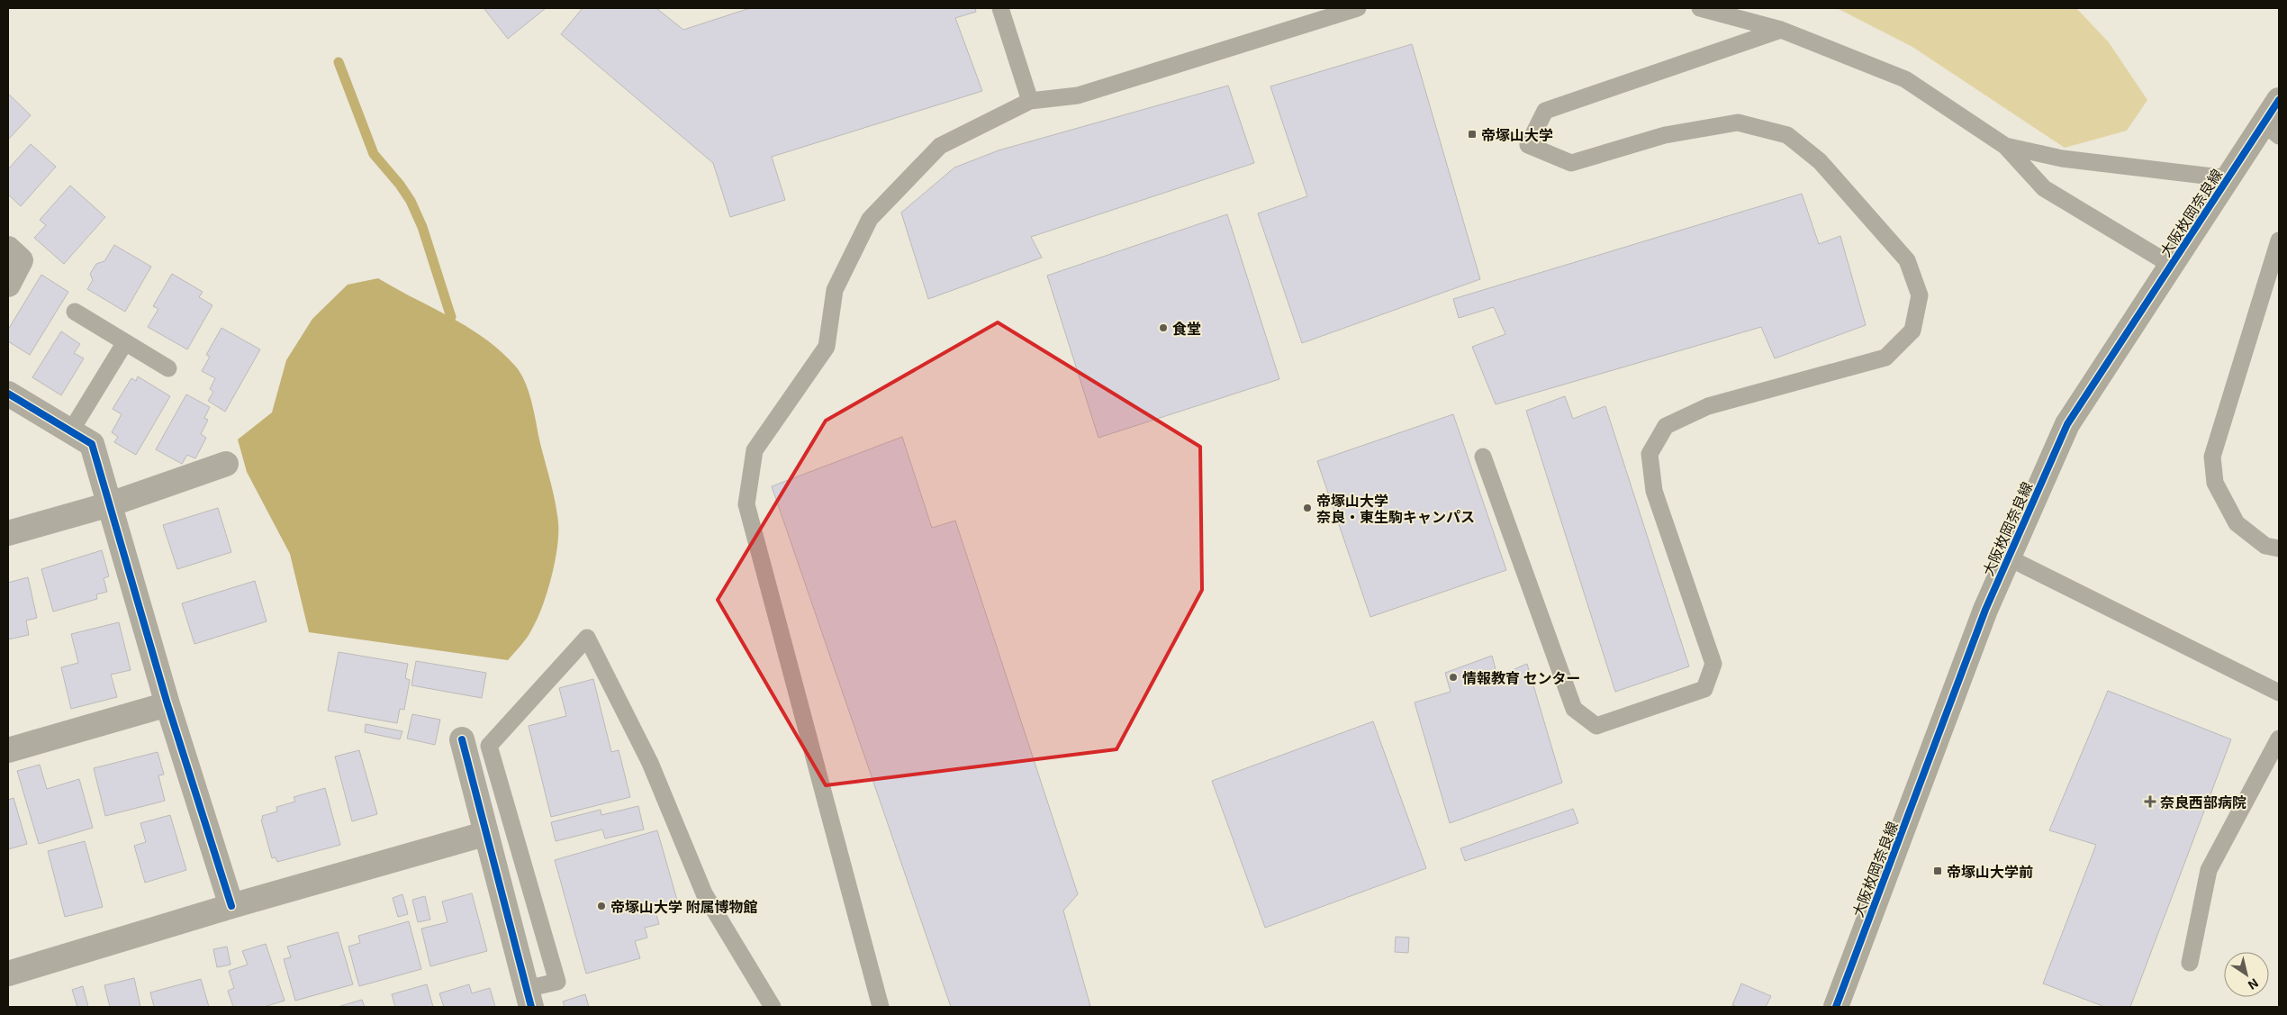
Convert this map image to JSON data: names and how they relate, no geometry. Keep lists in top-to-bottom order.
{
  "streets": {
    "main road": ["大阪枚岡奈良線"]
  },
  "places": {
    "transit": ["帝塚山大学", "帝塚山大学前"],
    "other": [
      "食堂",
      "帝塚山大学 奈良・東生駒キャンパス",
      "情報教育 センター",
      "帝塚山大学 附属博物館"
    ],
    "health": ["奈良西部病院"]
  },
  "north": "bottom right"
}
